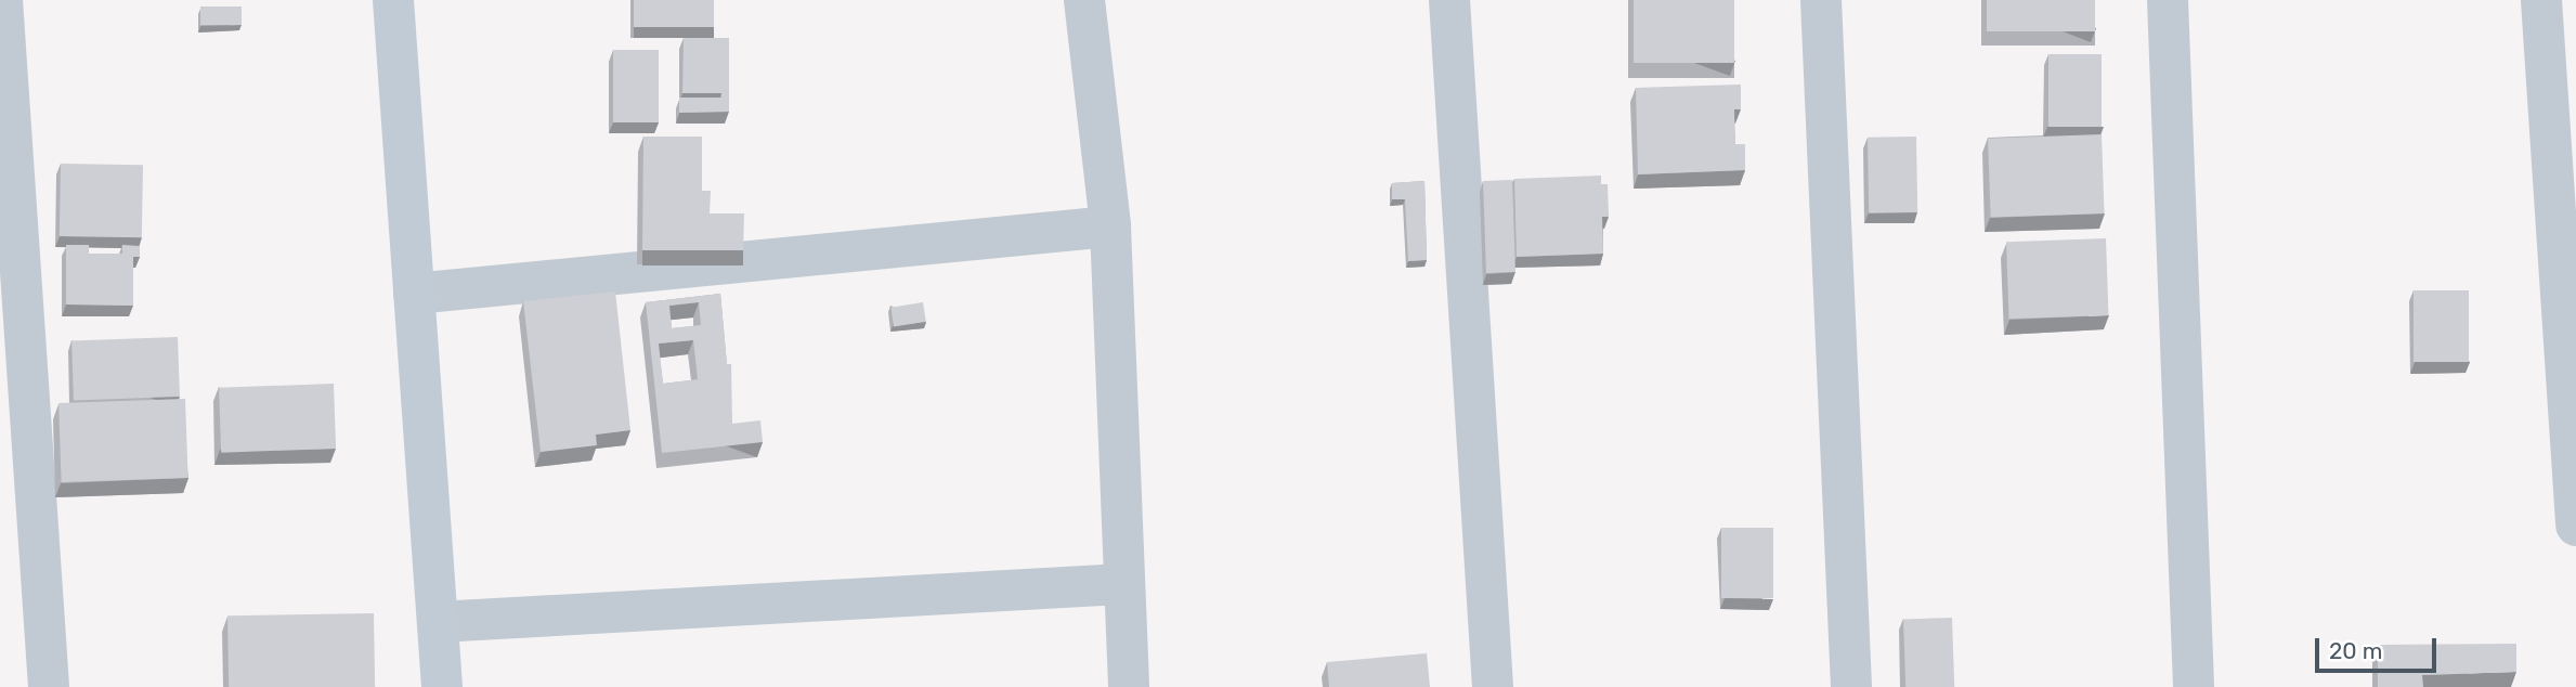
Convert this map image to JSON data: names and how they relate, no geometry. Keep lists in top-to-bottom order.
{
  "scale_bar": "20 m"
}
